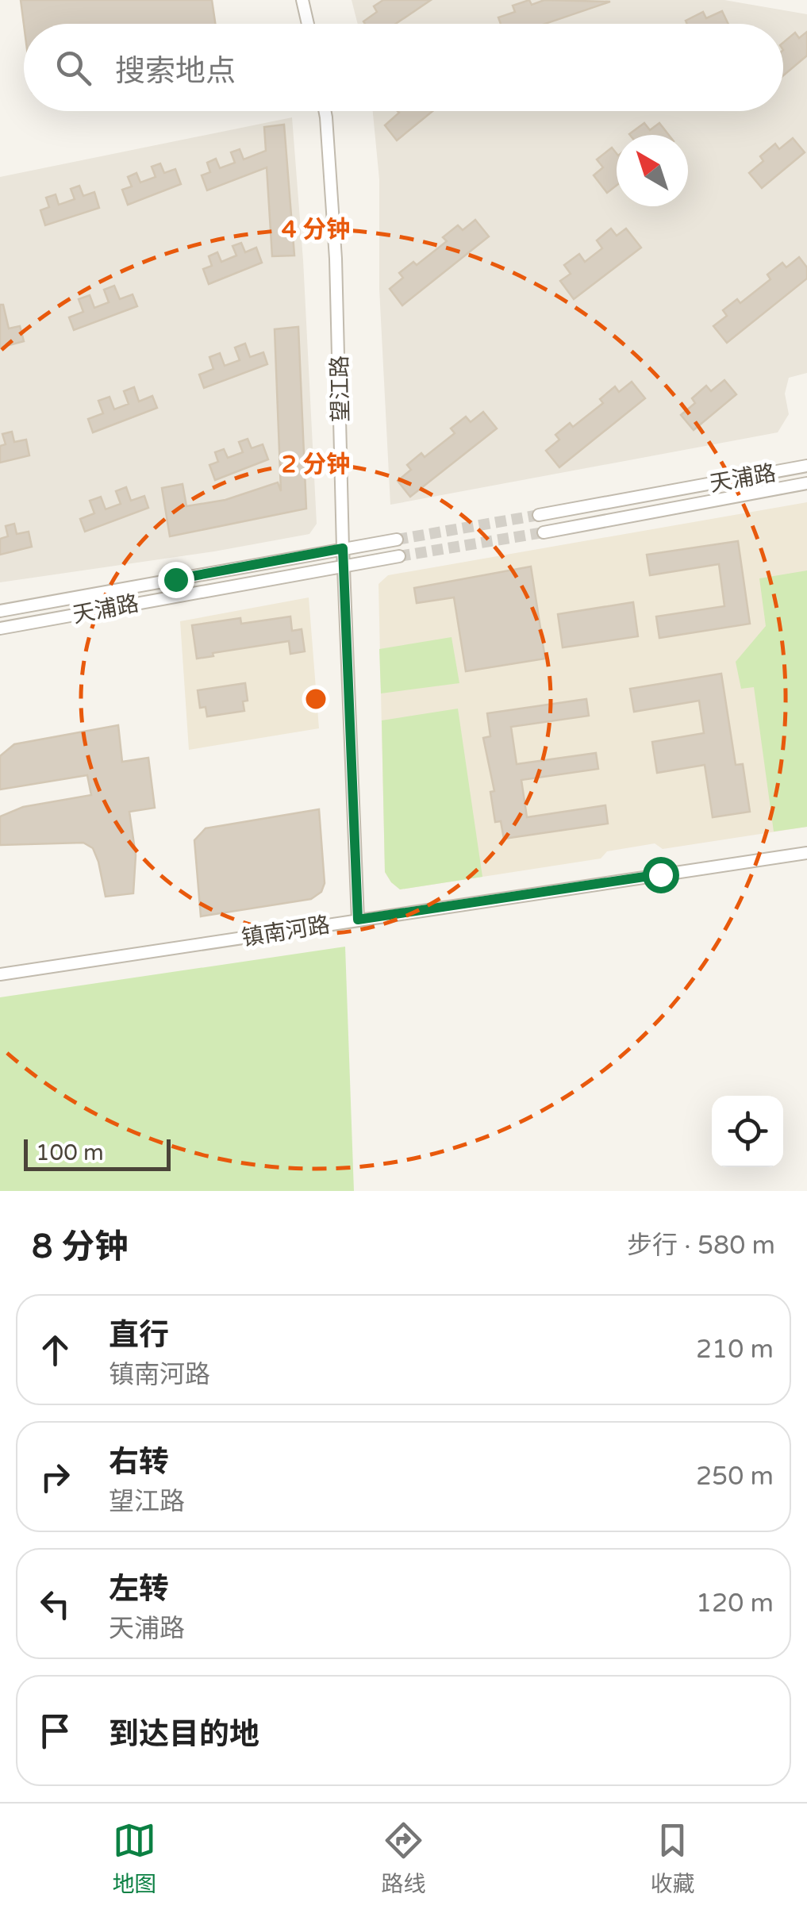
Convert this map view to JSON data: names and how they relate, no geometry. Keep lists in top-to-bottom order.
{
  "streets": {
    "street": ["望江路", "天浦路", "镇南河路"]
  },
  "crossings": [
    ["望江路", "天浦路"],
    ["望江路", "镇南河路"]
  ],
  "scale_bar": "100 m",
  "north": "top left",
  "page": {
    "search": "搜索地点",
    "scale": "100 m",
    "heading": ["8 分钟", "步行 · 580 m"],
    "list": [
      ["直行", "镇南河路", "210 m"],
      ["右转", "望江路", "250 m"],
      ["左转", "天浦路", "120 m"],
      "到达目的地"
    ],
    "nav": ["地图", "路线", "收藏"]
  },
  "rings": ["4 分钟", "2 分钟"]
}
